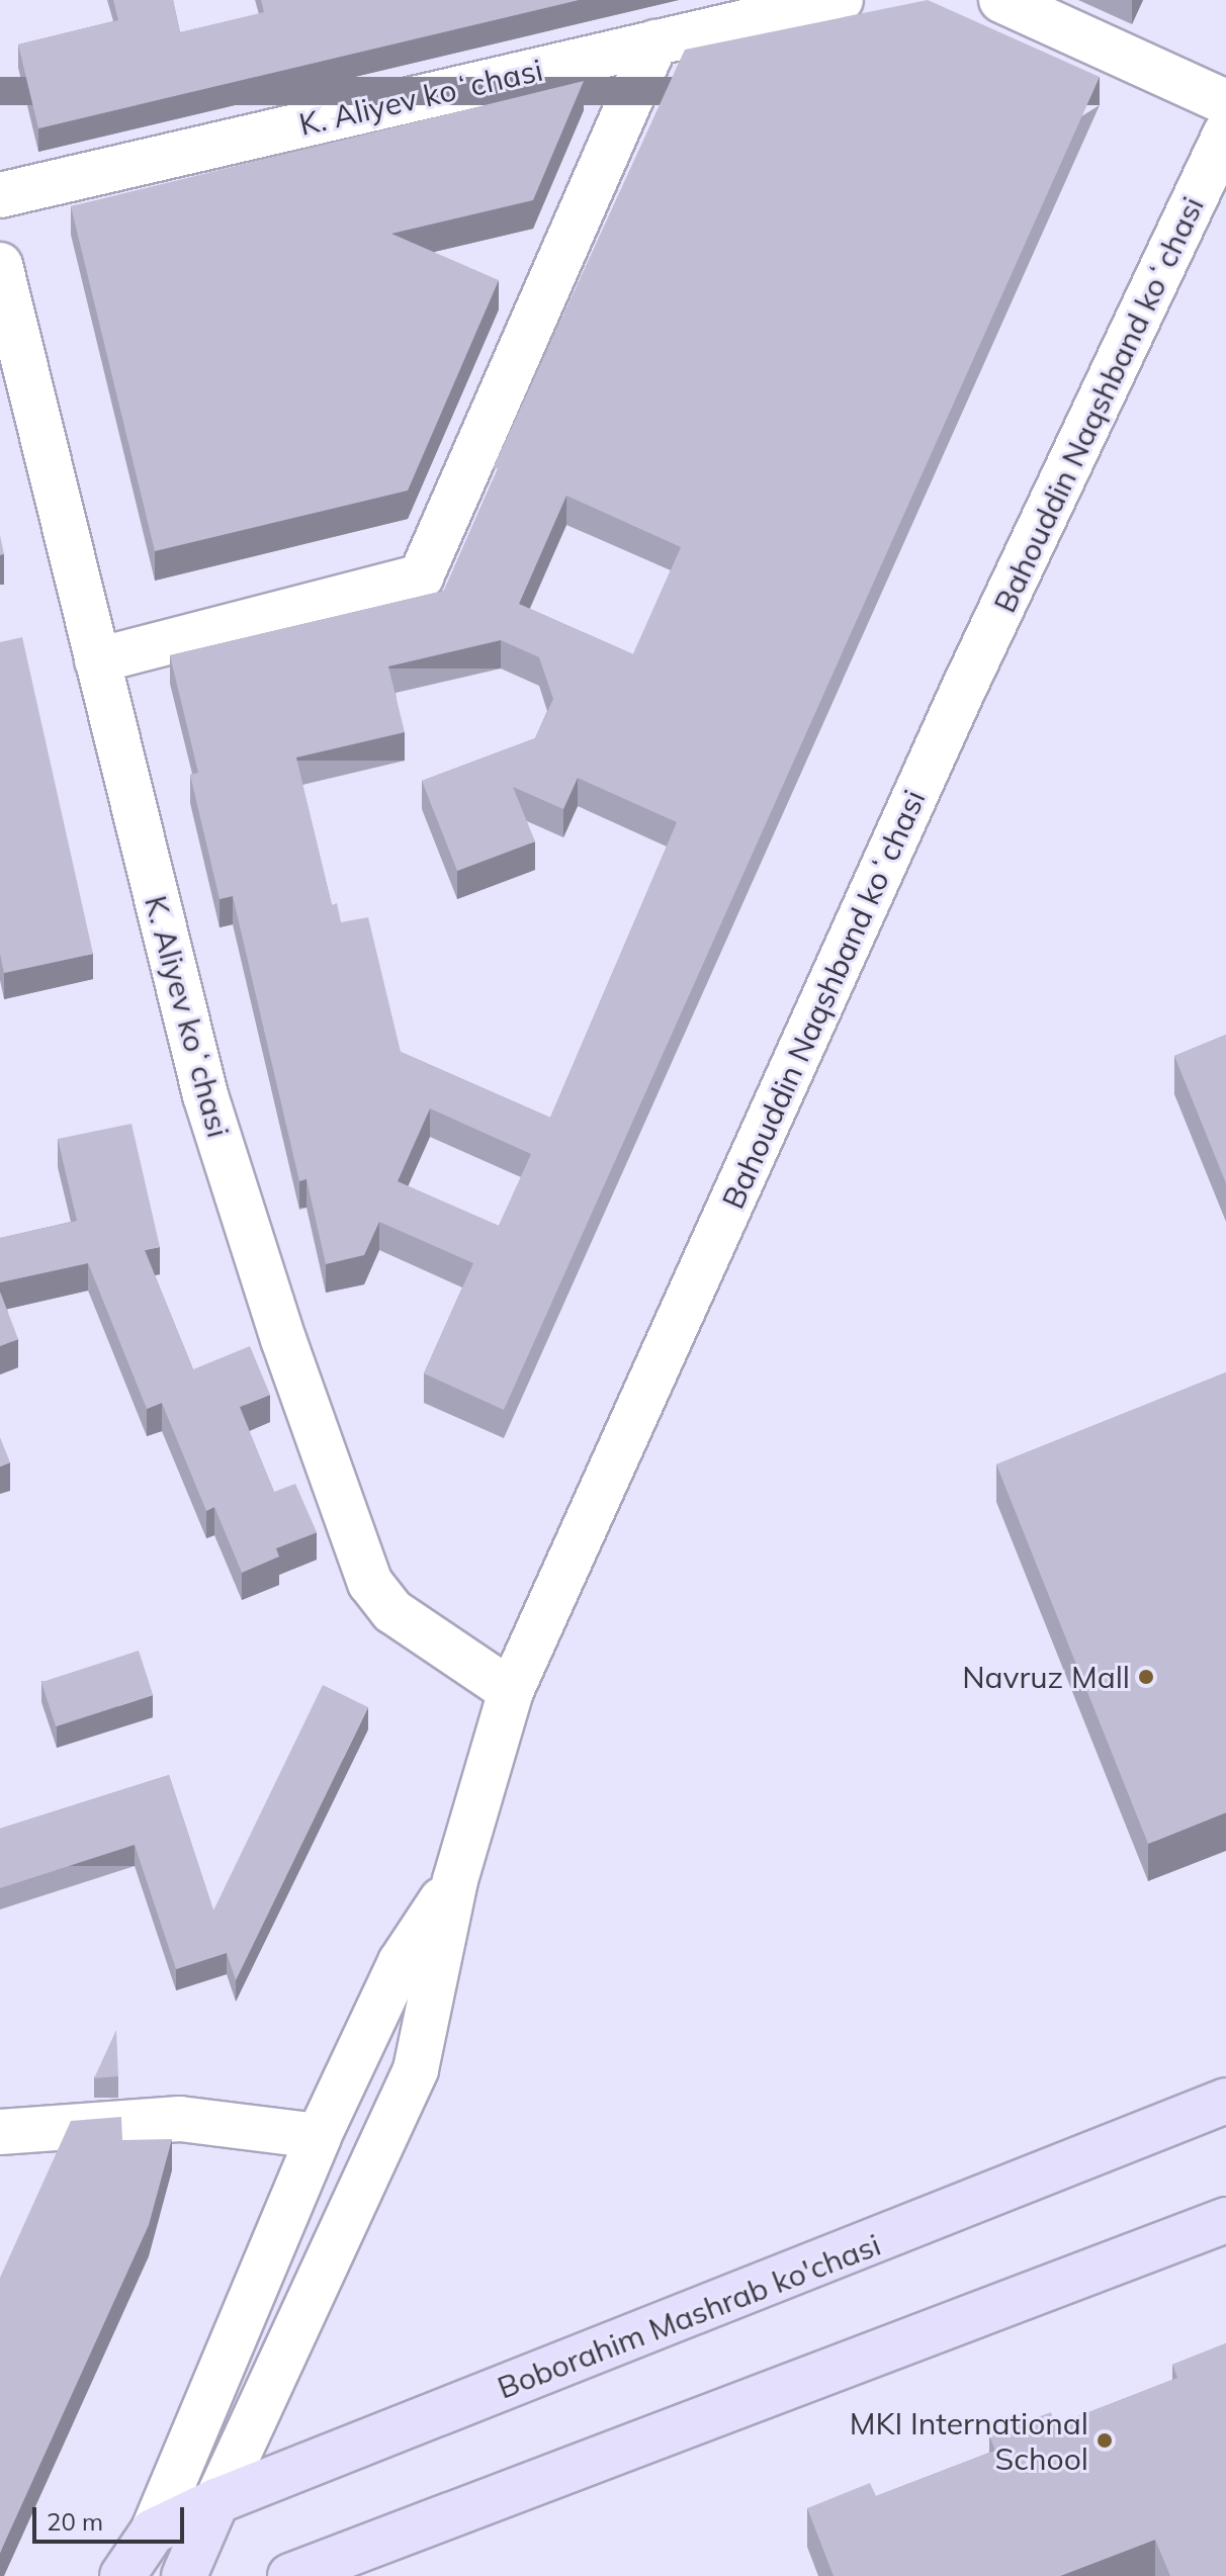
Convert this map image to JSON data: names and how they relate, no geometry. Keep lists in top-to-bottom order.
{
  "streets": {
    "main road": ["Boborahim Mashrab ko'chasi"],
    "street": ["K. Aliyev koʻchasi", "Bahouddin Naqshband koʻchasi"]
  },
  "crossings": [
    ["K. Aliyev koʻchasi", "Bahouddin Naqshband koʻchasi"]
  ],
  "places": ["Navruz Mall", "MKI International School"],
  "scale_bar": "20 m"
}
